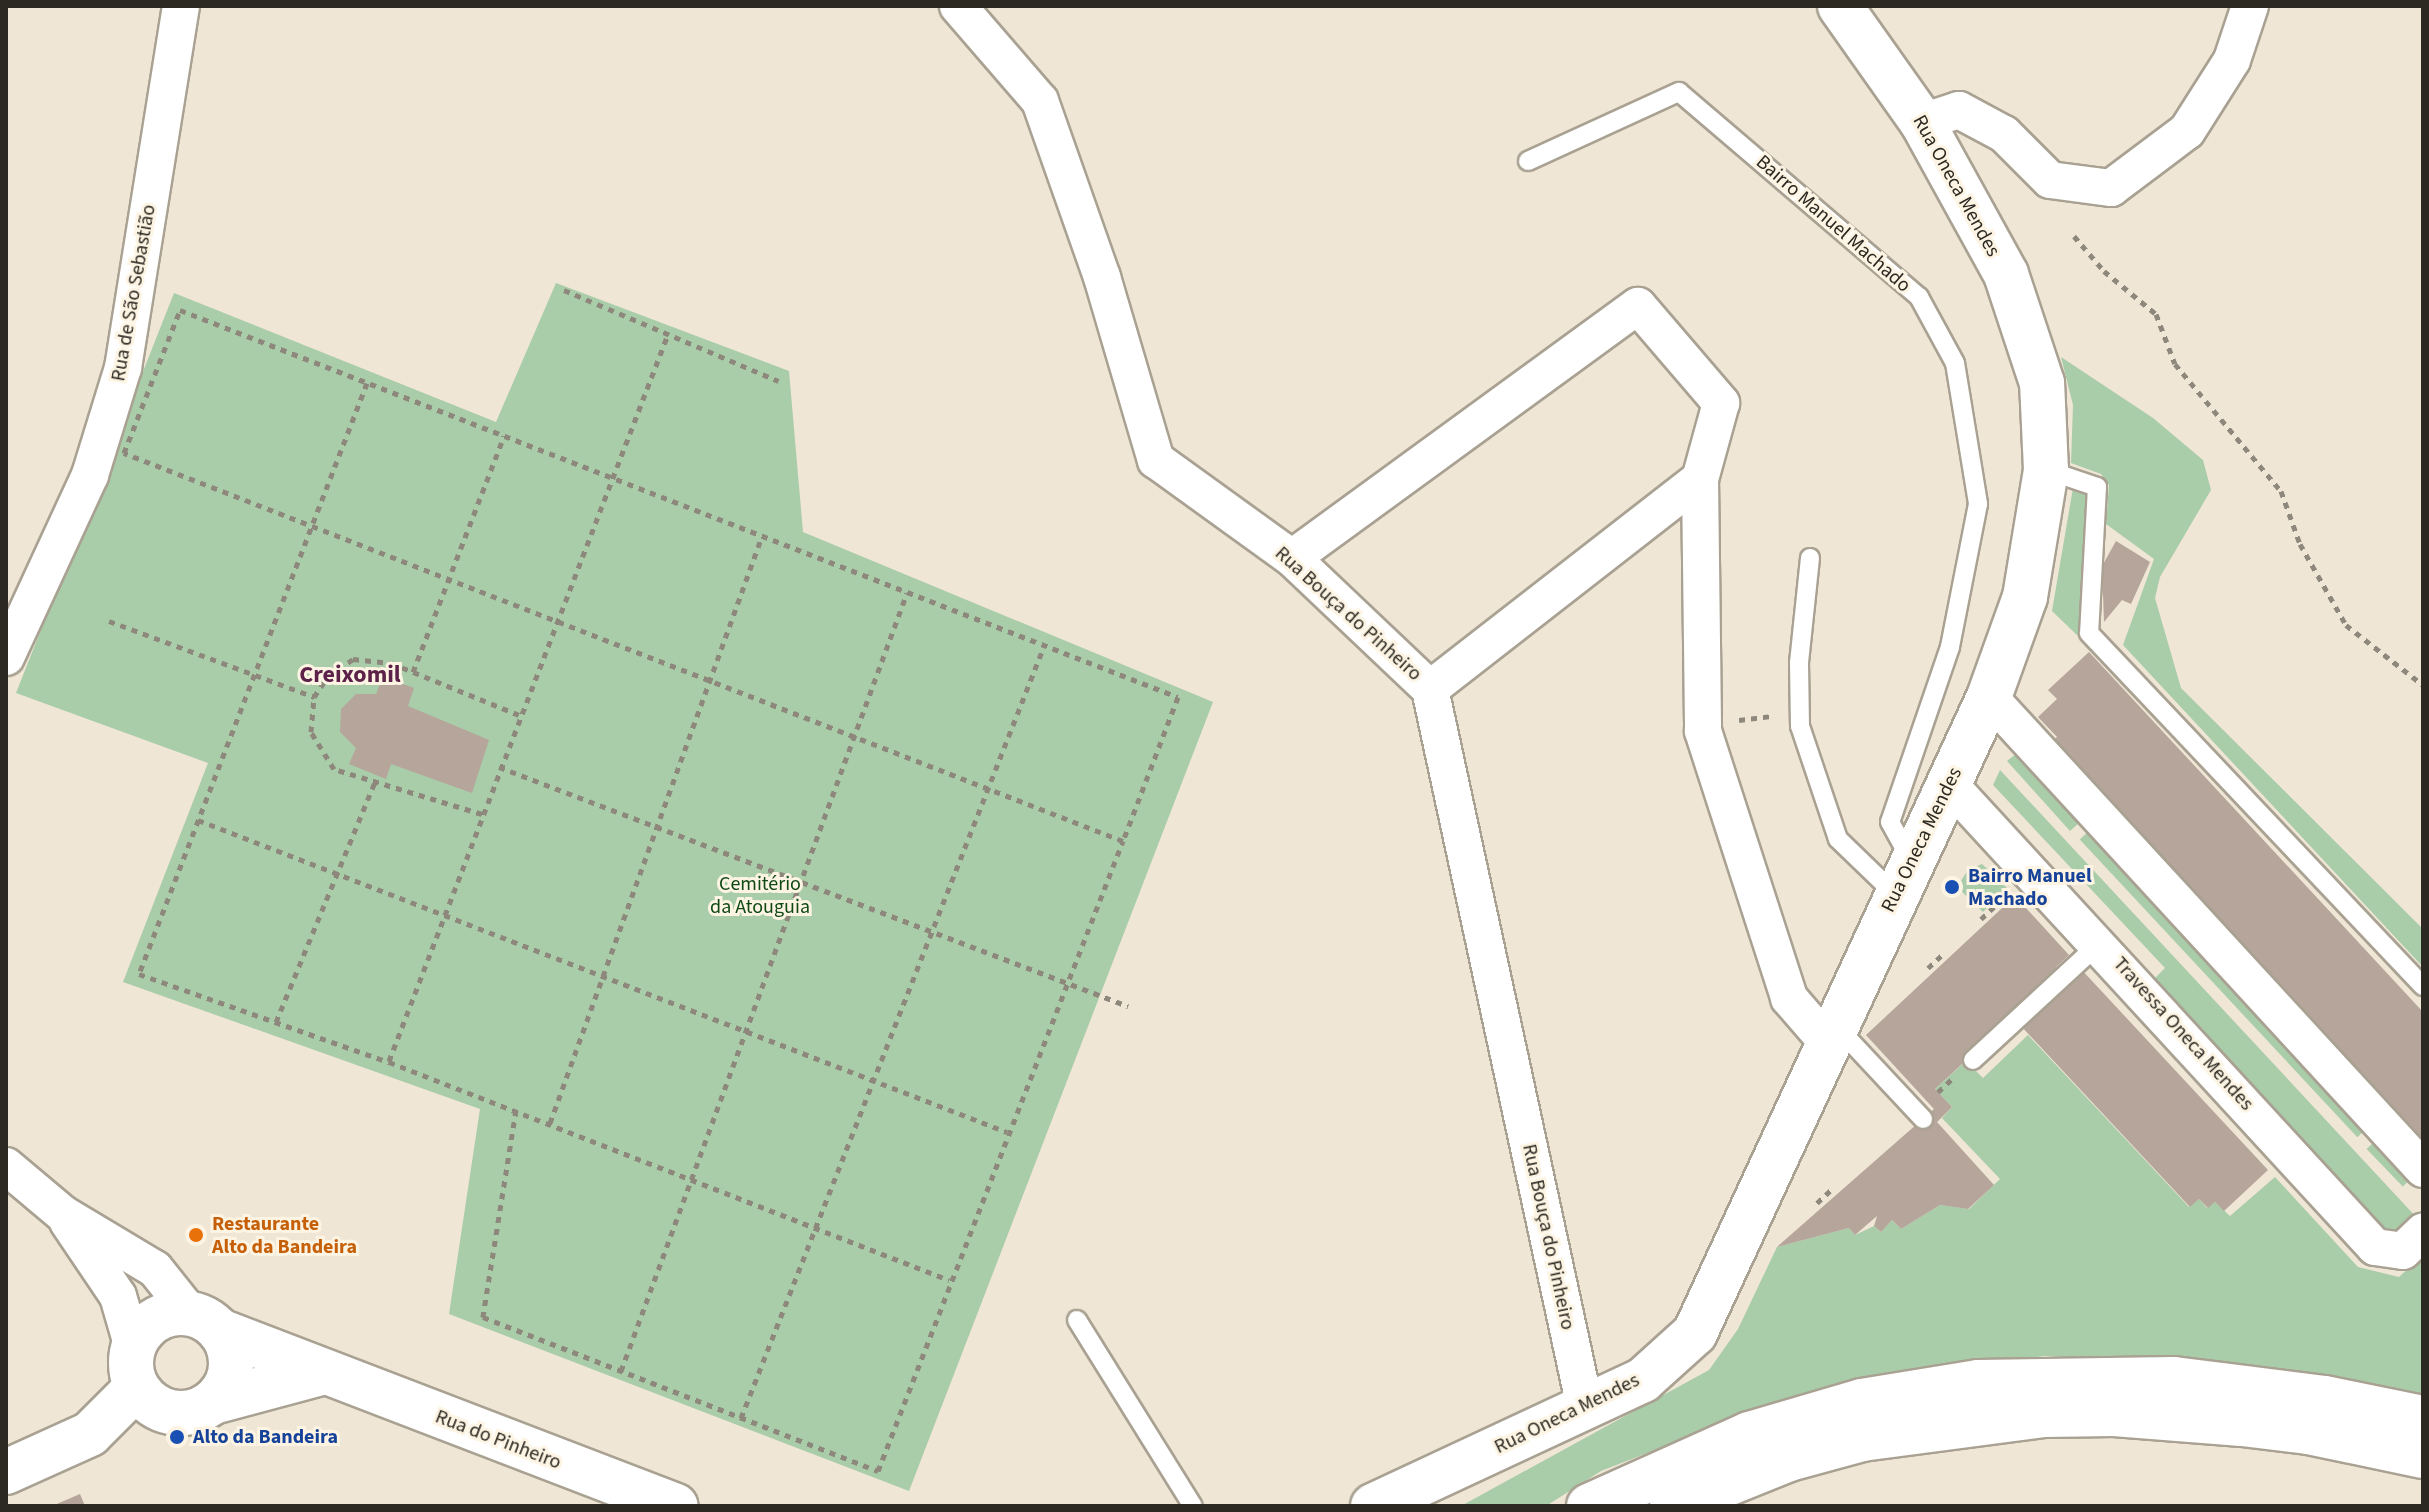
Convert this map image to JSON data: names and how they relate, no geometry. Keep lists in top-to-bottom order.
{
  "streets": {
    "main road": ["Rua Oneca Mendes", "Rua do Pinheiro"],
    "street": ["Rua de São Sebastião", "Rua Bouça do Pinheiro", "Travessa Oneca Mendes"],
    "lane": ["Bairro Manuel Machado"]
  },
  "crossings": [
    ["Rua Oneca Mendes", "Bairro Manuel Machado"],
    ["Rua Oneca Mendes", "Rua Bouça do Pinheiro"],
    ["Rua Oneca Mendes", "Travessa Oneca Mendes"]
  ],
  "districts": ["Creixomil"],
  "parks": ["Cemitério da Atouguia"],
  "places": ["Bairro Manuel Machado", "Restaurante Alto da Bandeira", "Alto da Bandeira"]
}
